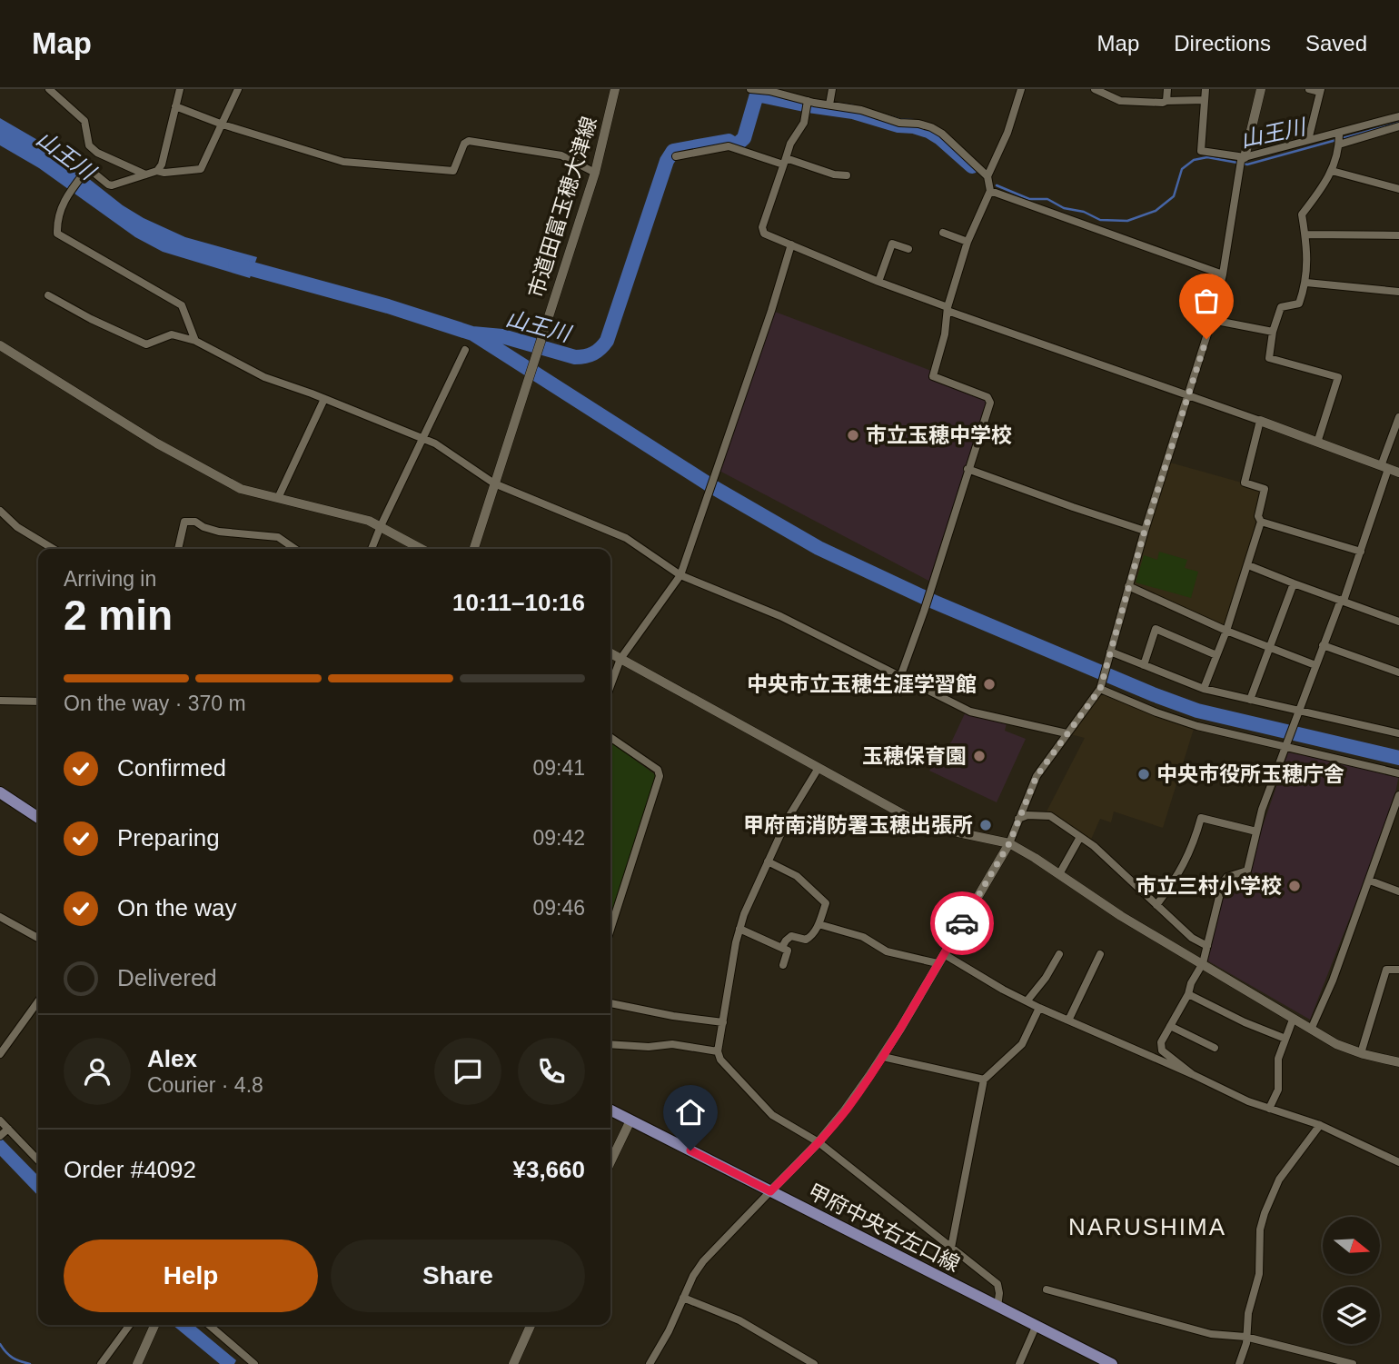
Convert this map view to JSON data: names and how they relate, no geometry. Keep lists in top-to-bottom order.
{
  "streets": {
    "main road": ["甲府中央右左口線"],
    "street": ["市道田富玉穂大津線"]
  },
  "districts": ["NARUSHIMA"],
  "water": ["山王川"],
  "places": [
    "市立玉穂中学校",
    "中央市立玉穂生涯学習館",
    "玉穂保育園",
    "中央市役所玉穂庁舎",
    "甲府南消防署玉穂出張所",
    "市立三村小学校"
  ],
  "north": "right",
  "page": {
    "header": "Map",
    "nav": ["Map", "Directions", "Saved"],
    "heading": ["2 min", "Arriving in", "10:11–10:16"],
    "panel": [
      "Alex",
      "Courier · 4.8",
      "Order #4092",
      "¥3,660"
    ],
    "bar": "On the way · 370 m",
    "list": [
      ["Confirmed", "09:41"],
      ["Preparing", "09:42"],
      ["On the way", "09:46"],
      "Delivered"
    ],
    "buttons": ["Help", "Share"]
  }
}
